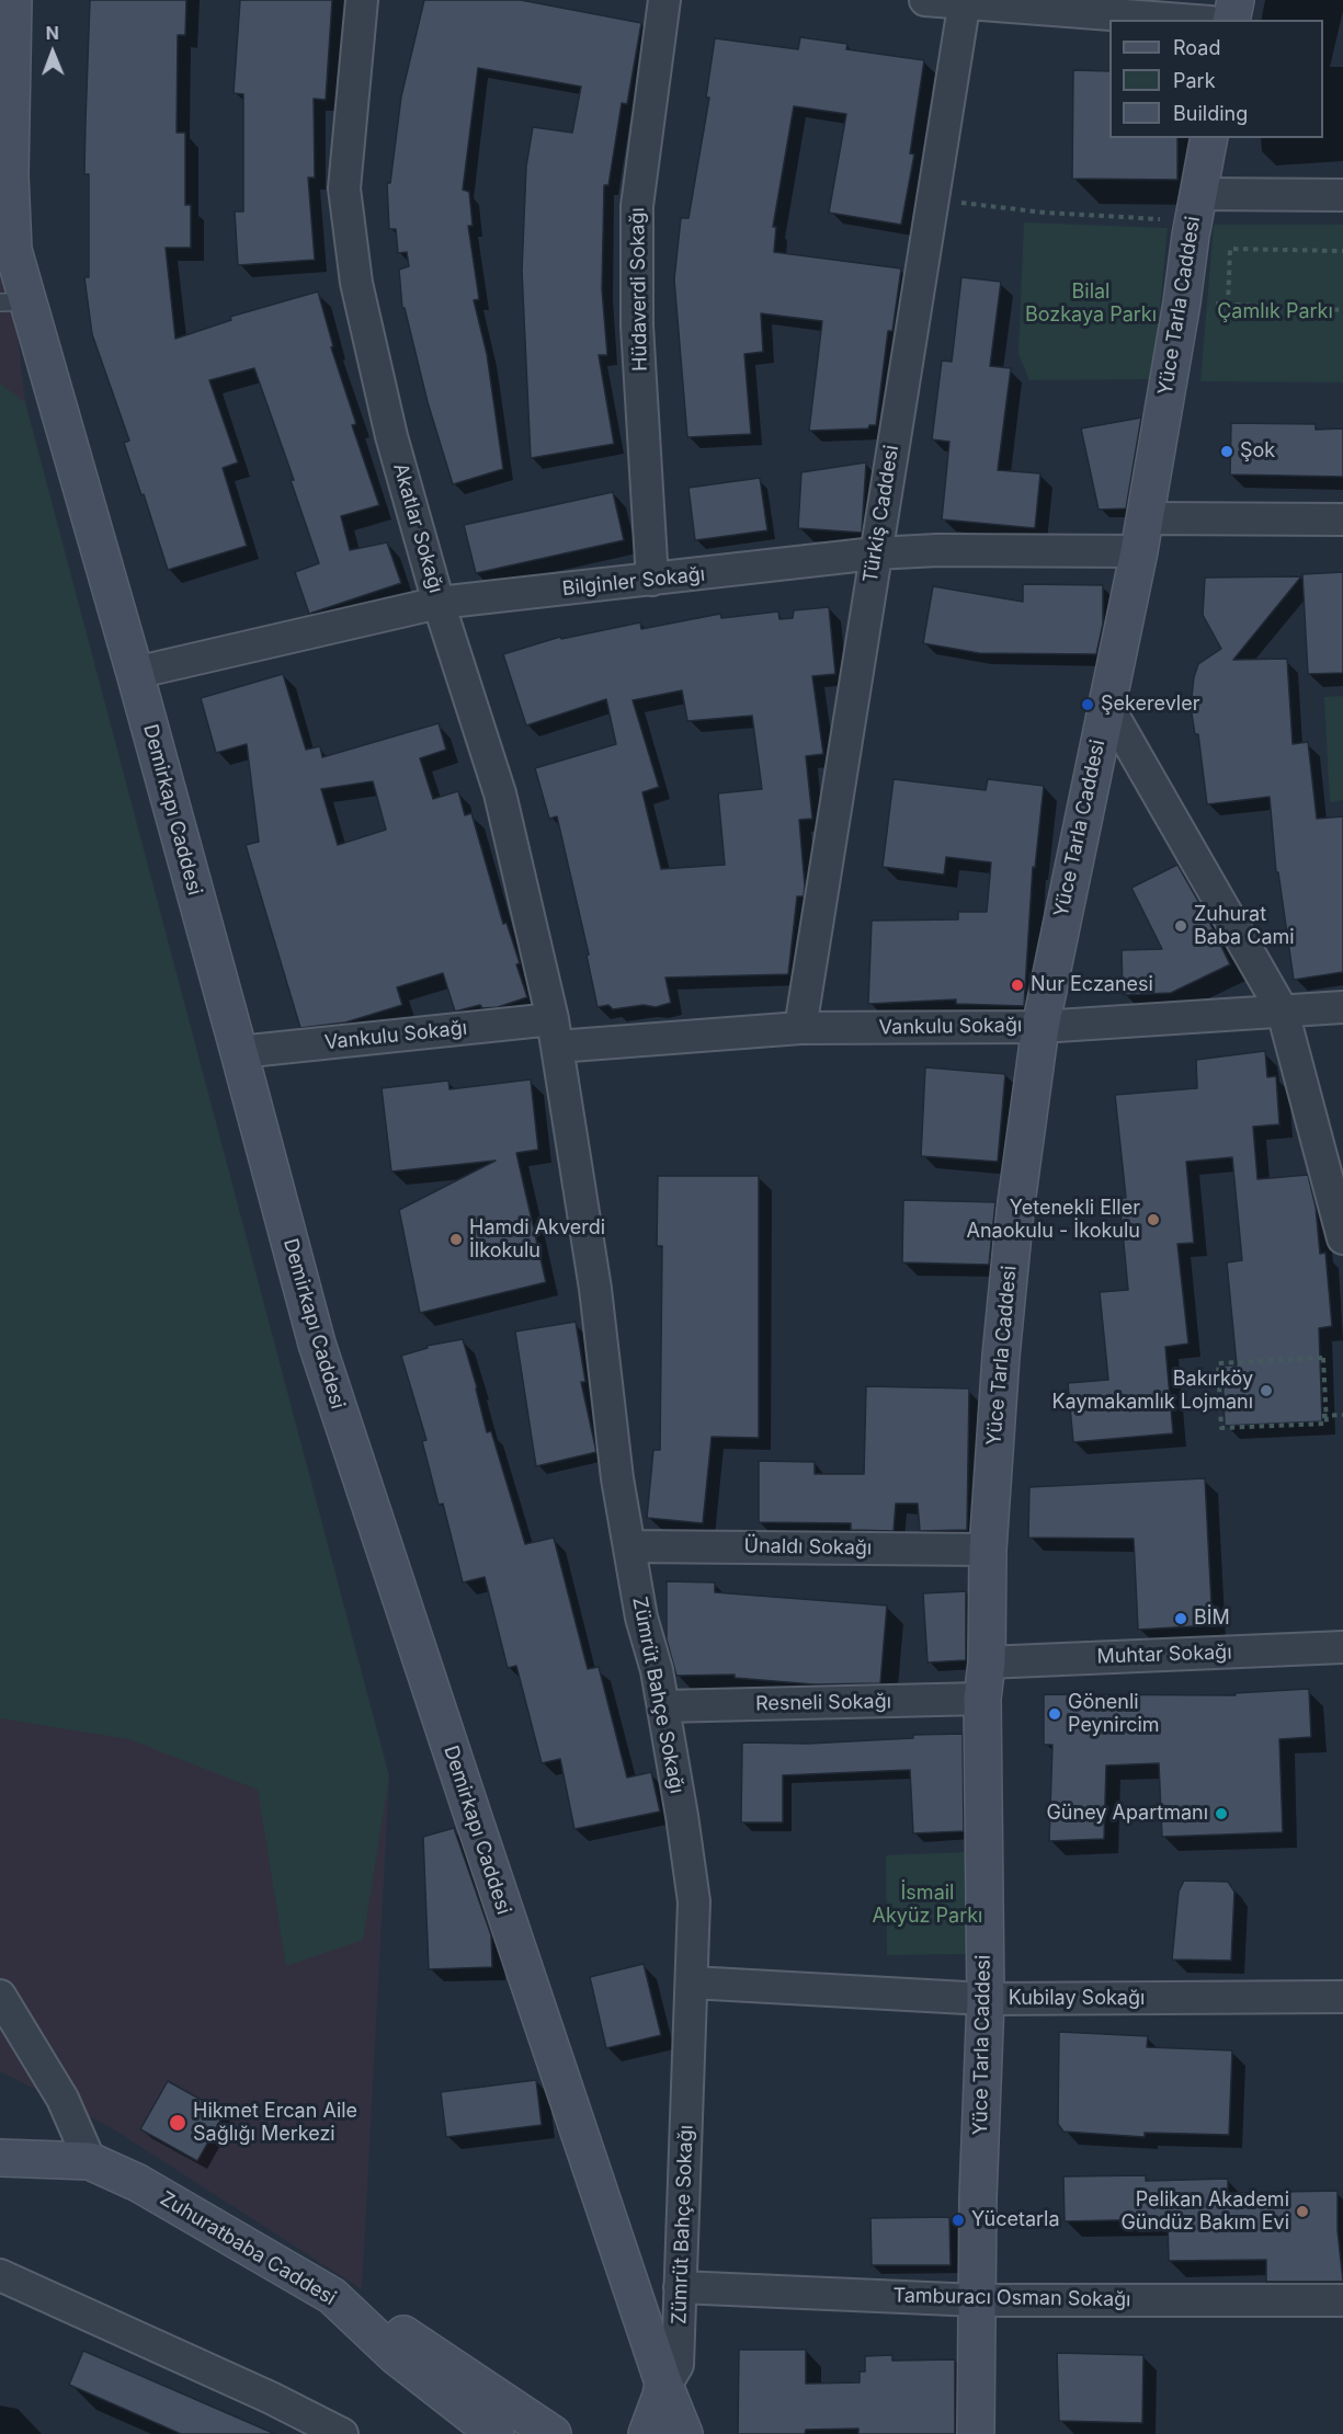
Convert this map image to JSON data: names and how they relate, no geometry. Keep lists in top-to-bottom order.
{
  "streets": {
    "street": [
      "Hüdaverdi Sokağı",
      "Yüce Tarla Caddesi",
      "Türkiş Caddesi",
      "Akatlar Sokağı",
      "Bilginler Sokağı",
      "Demirkapı Caddesi",
      "Vankulu Sokağı",
      "Ünaldı Sokağı",
      "Muhtar Sokağı",
      "Zümrüt Bahçe Sokağı",
      "Resneli Sokağı",
      "Kubilay Sokağı",
      "Zuhuratbaba Caddesi",
      "Tamburacı Osman Sokağı"
    ]
  },
  "crossings": [
    ["Hüdaverdi Sokağı", "Bilginler Sokağı"],
    ["Yüce Tarla Caddesi", "Bilginler Sokağı"],
    ["Yüce Tarla Caddesi", "Vankulu Sokağı"],
    ["Yüce Tarla Caddesi", "Ünaldı Sokağı"],
    ["Yüce Tarla Caddesi", "Muhtar Sokağı"],
    ["Yüce Tarla Caddesi", "Resneli Sokağı"],
    ["Yüce Tarla Caddesi", "Kubilay Sokağı"],
    ["Yüce Tarla Caddesi", "Tamburacı Osman Sokağı"],
    ["Türkiş Caddesi", "Bilginler Sokağı"],
    ["Türkiş Caddesi", "Vankulu Sokağı"],
    ["Akatlar Sokağı", "Bilginler Sokağı"],
    ["Akatlar Sokağı", "Vankulu Sokağı"],
    ["Akatlar Sokağı", "Zümrüt Bahçe Sokağı"],
    ["Bilginler Sokağı", "Demirkapı Caddesi"],
    ["Demirkapı Caddesi", "Vankulu Sokağı"],
    ["Demirkapı Caddesi", "Zümrüt Bahçe Sokağı"],
    ["Vankulu Sokağı", "Zümrüt Bahçe Sokağı"],
    ["Ünaldı Sokağı", "Zümrüt Bahçe Sokağı"],
    ["Zümrüt Bahçe Sokağı", "Resneli Sokağı"],
    ["Zümrüt Bahçe Sokağı", "Kubilay Sokağı"],
    ["Zümrüt Bahçe Sokağı", "Tamburacı Osman Sokağı"]
  ],
  "parks": ["Bilal Bozkaya Parkı", "Çamlık Parkı", "İsmail Akyüz Parkı"],
  "places": [
    "Şok",
    "Şekerevler",
    "Zuhurat Baba Cami",
    "Nur Eczanesi",
    "Yetenekli Eller Anaokulu - İkokulu",
    "Hamdi Akverdi İlkokulu",
    "Bakırköy Kaymakamlık Lojmanı",
    "BİM",
    "Gönenli Peynircim",
    "Güney Apartmanı",
    "Hikmet Ercan Aile Sağlığı Merkezi",
    "Pelikan Akademi Gündüz Bakım Evi",
    "Yücetarla"
  ],
  "legend": ["Road", "Park", "Building"],
  "north": "top"
}
